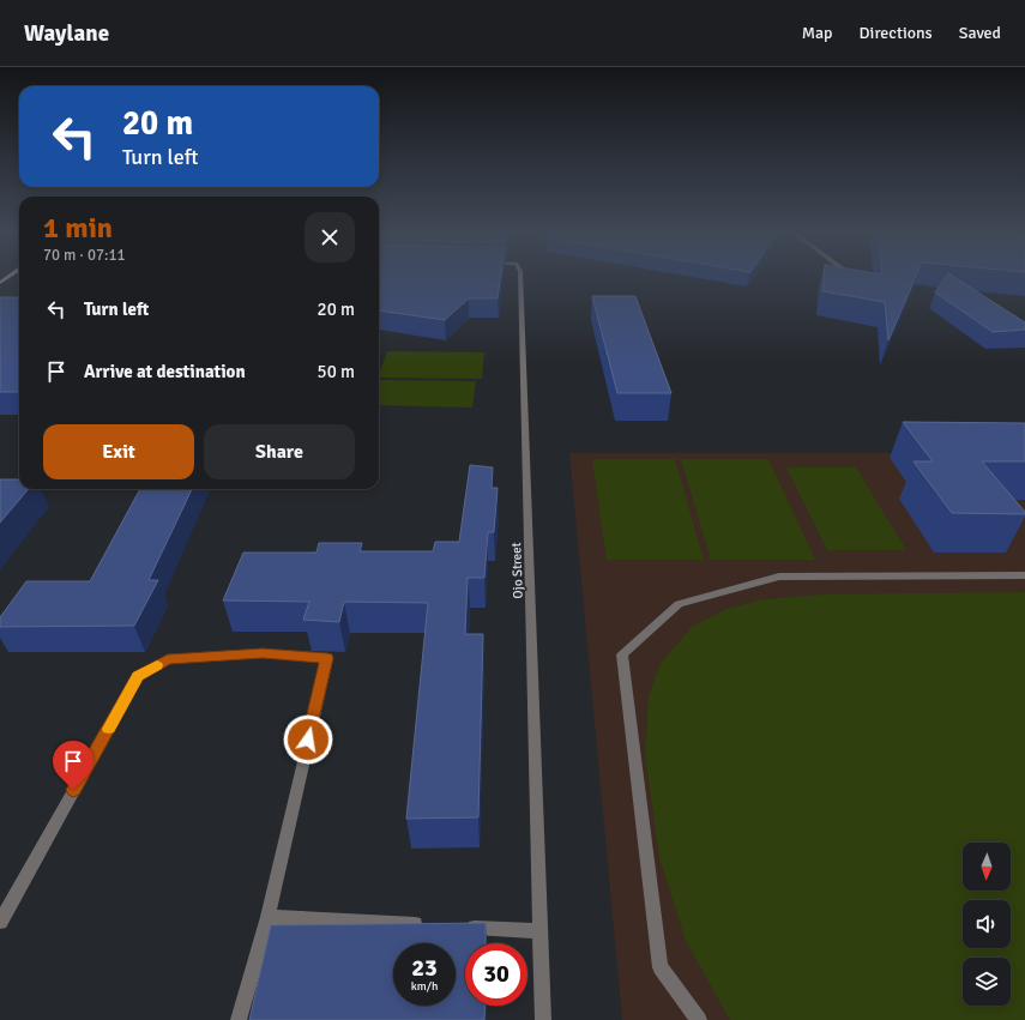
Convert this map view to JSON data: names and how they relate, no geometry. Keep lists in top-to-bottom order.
{
  "streets": {
    "street": ["Ojo Street"]
  },
  "north": "bottom",
  "page": {
    "header": "Waylane",
    "nav": ["Map", "Directions", "Saved"],
    "turn": ["20 m", "Turn left"],
    "heading": ["1 min", "70 m · 07:11"],
    "list": [
      {
        "name": "Turn left",
        "value": "20 m"
      },
      {
        "name": "Arrive at destination",
        "value": "50 m"
      }
    ],
    "buttons": ["Exit", "Share"],
    "speed": "23 km/h",
    "limit": "30"
  }
}
